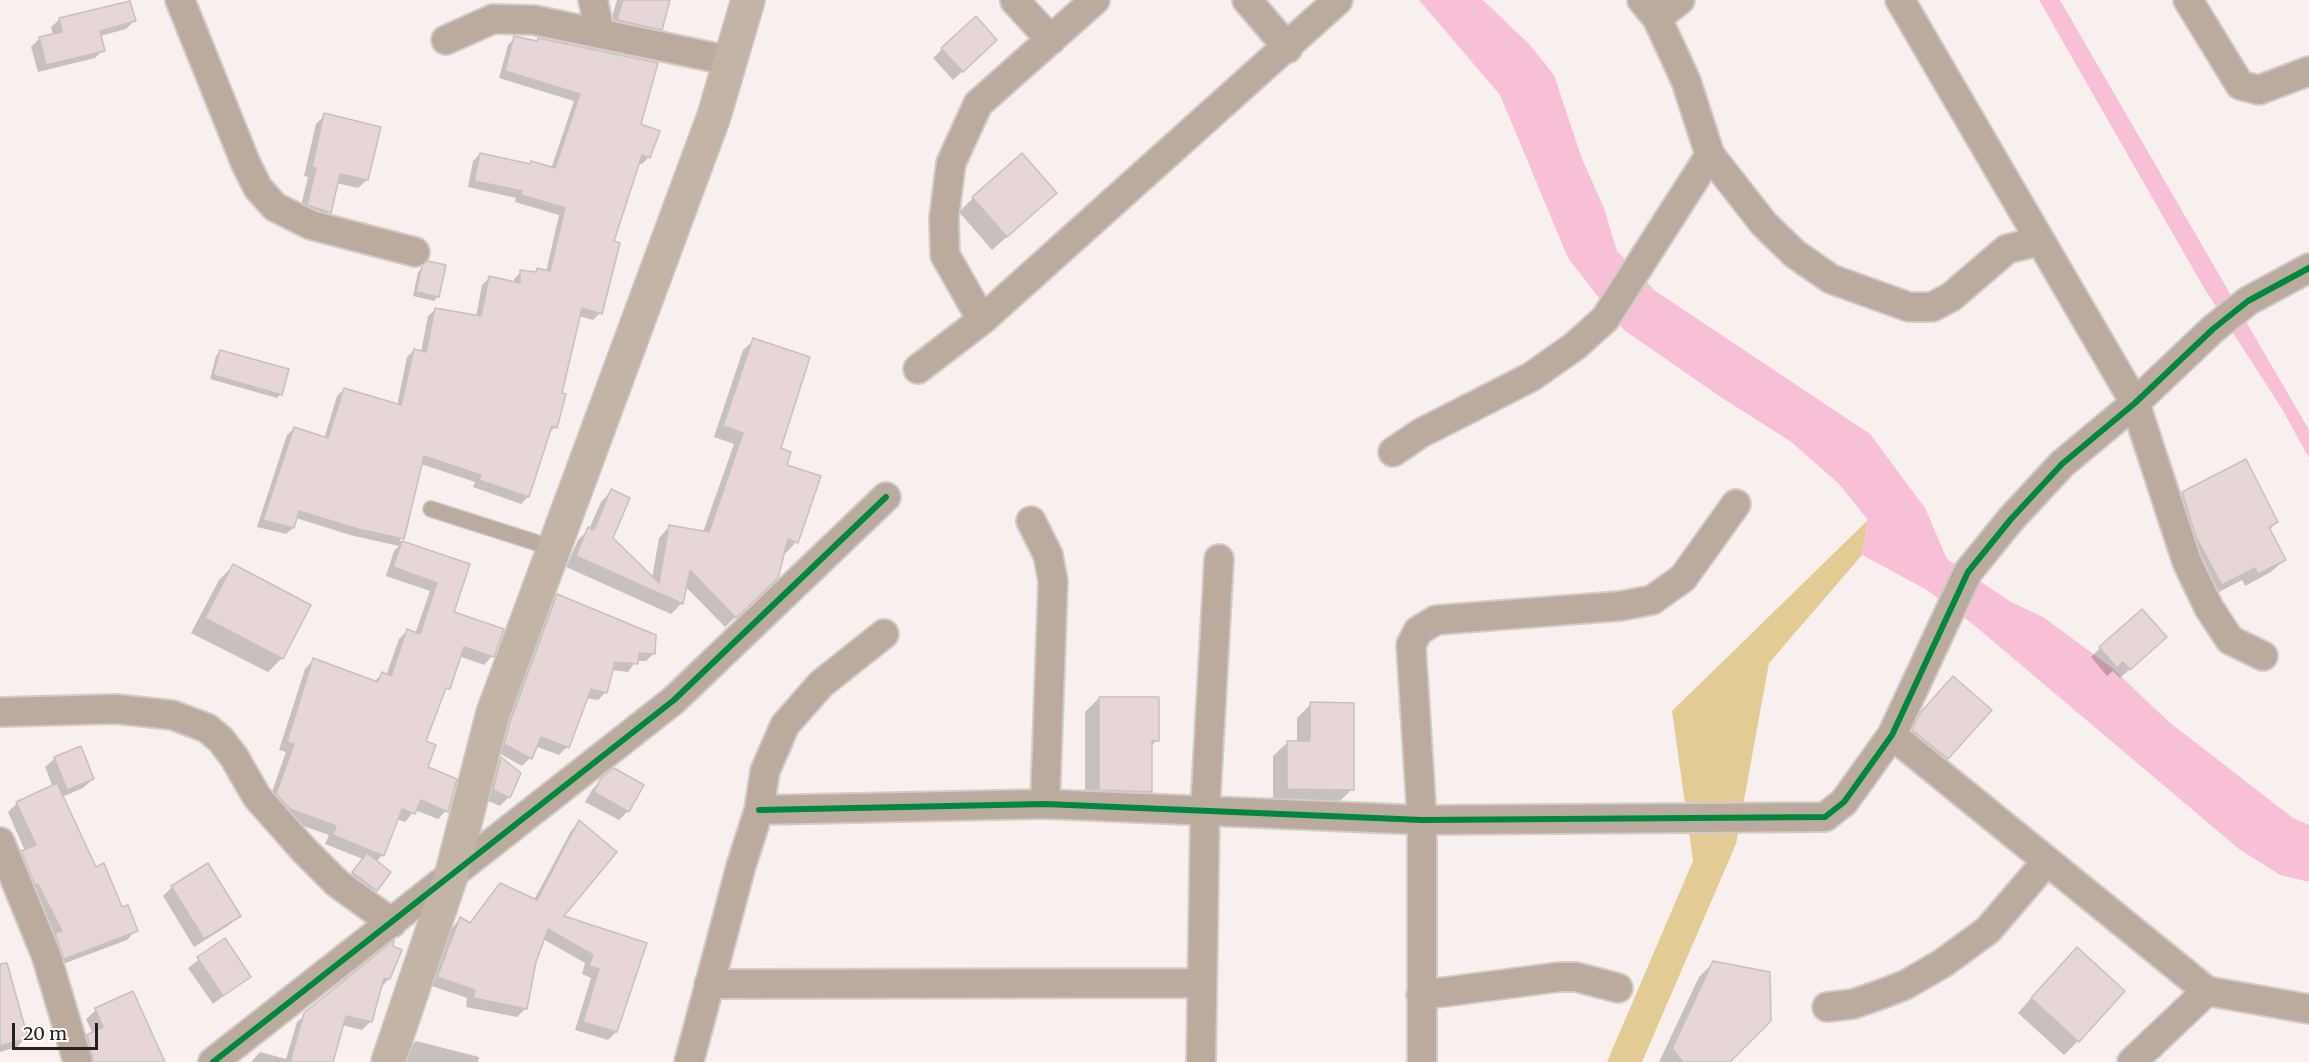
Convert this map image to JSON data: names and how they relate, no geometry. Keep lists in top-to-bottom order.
{
  "scale_bar": "20 m"
}
